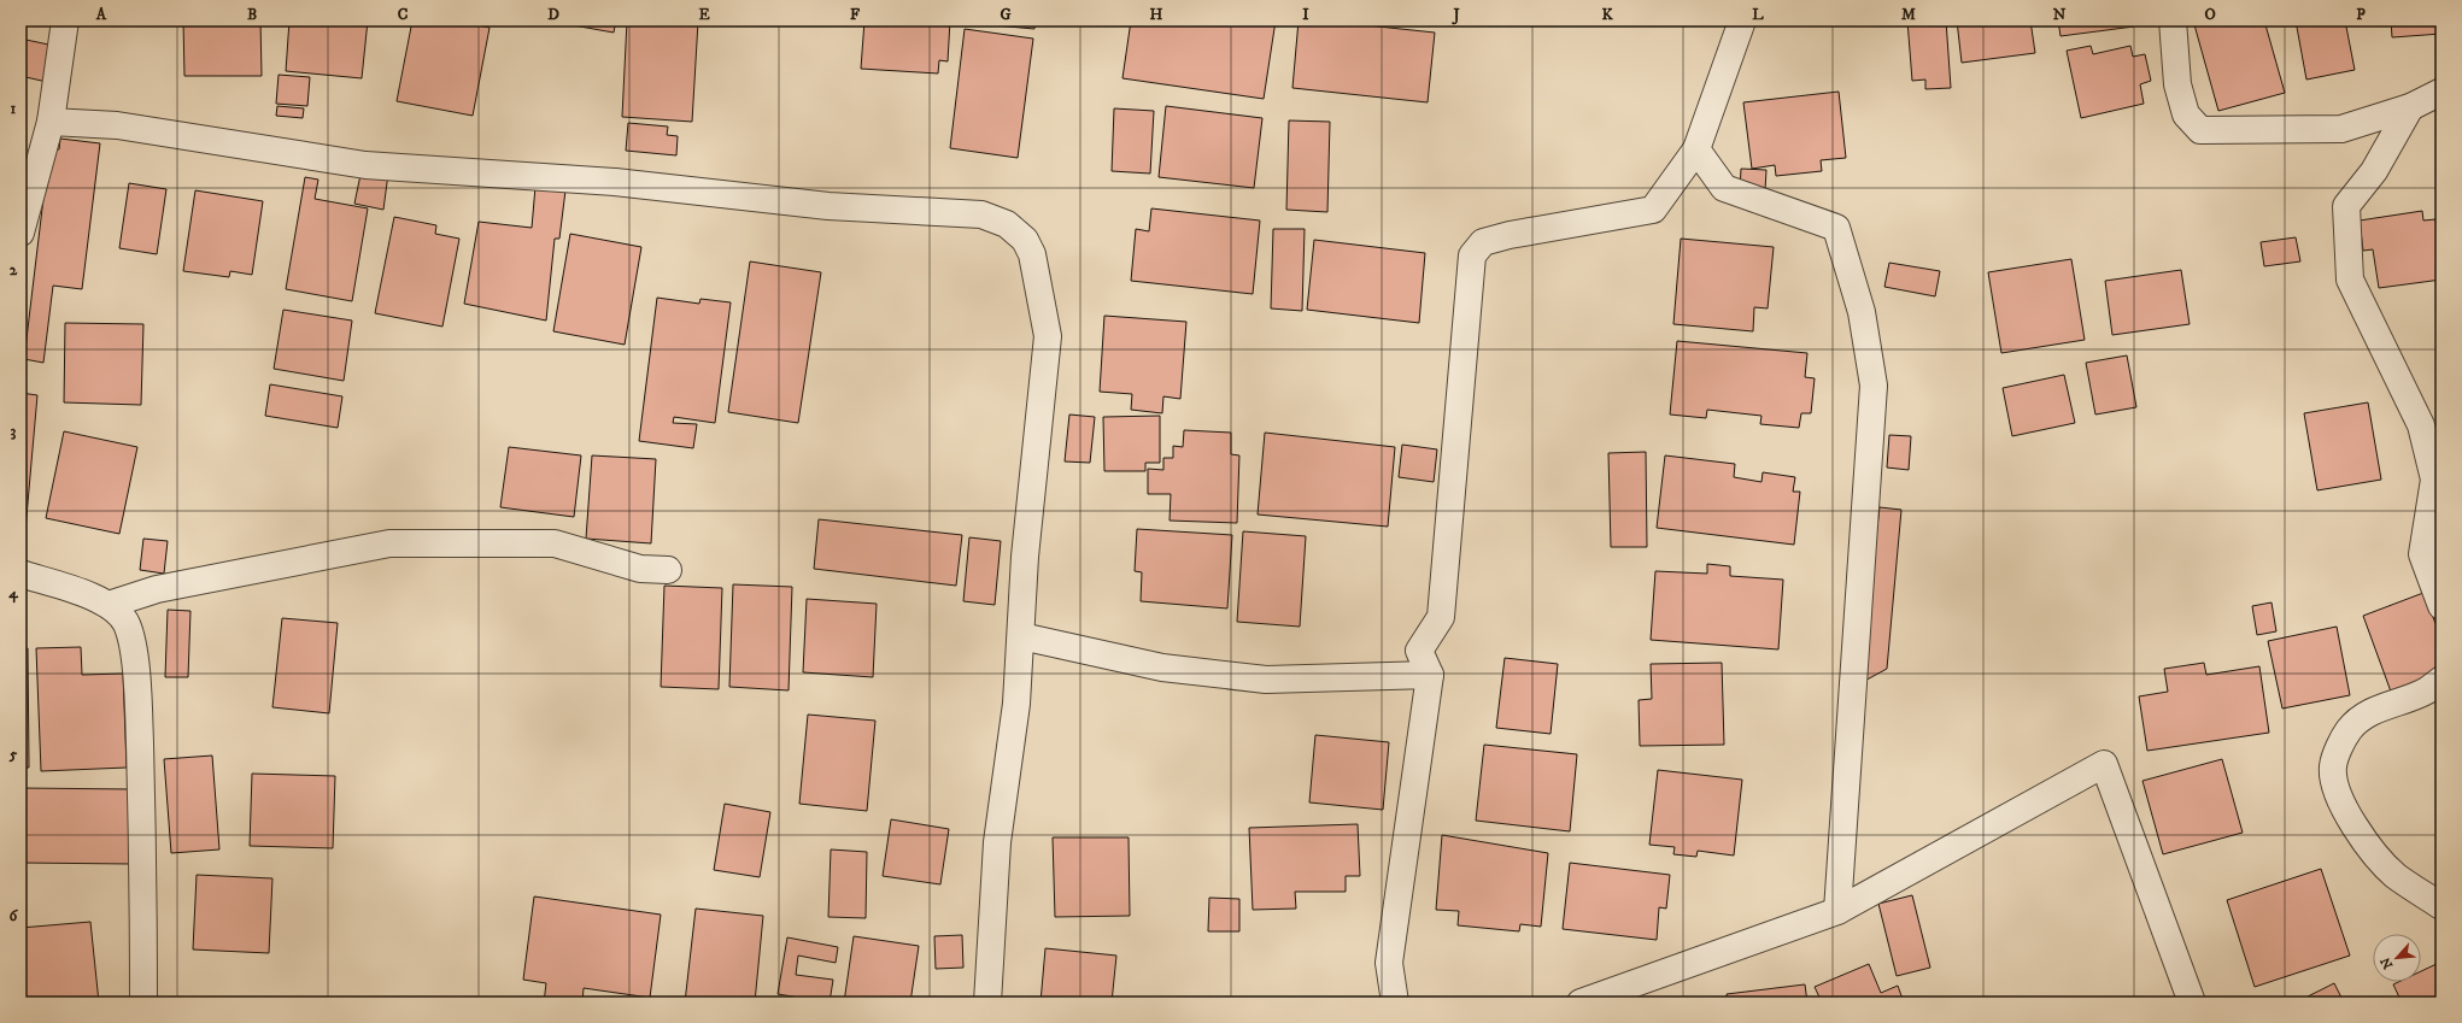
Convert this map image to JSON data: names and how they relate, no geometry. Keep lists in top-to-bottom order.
{
  "north": "bottom left",
  "grid": {
    "columns": [
      "A",
      "B",
      "C",
      "D",
      "E",
      "F",
      "G",
      "H",
      "I",
      "J",
      "K",
      "L",
      "M",
      "N",
      "O",
      "P"
    ],
    "rows": [
      "1",
      "2",
      "3",
      "4",
      "5",
      "6"
    ]
  }
}
